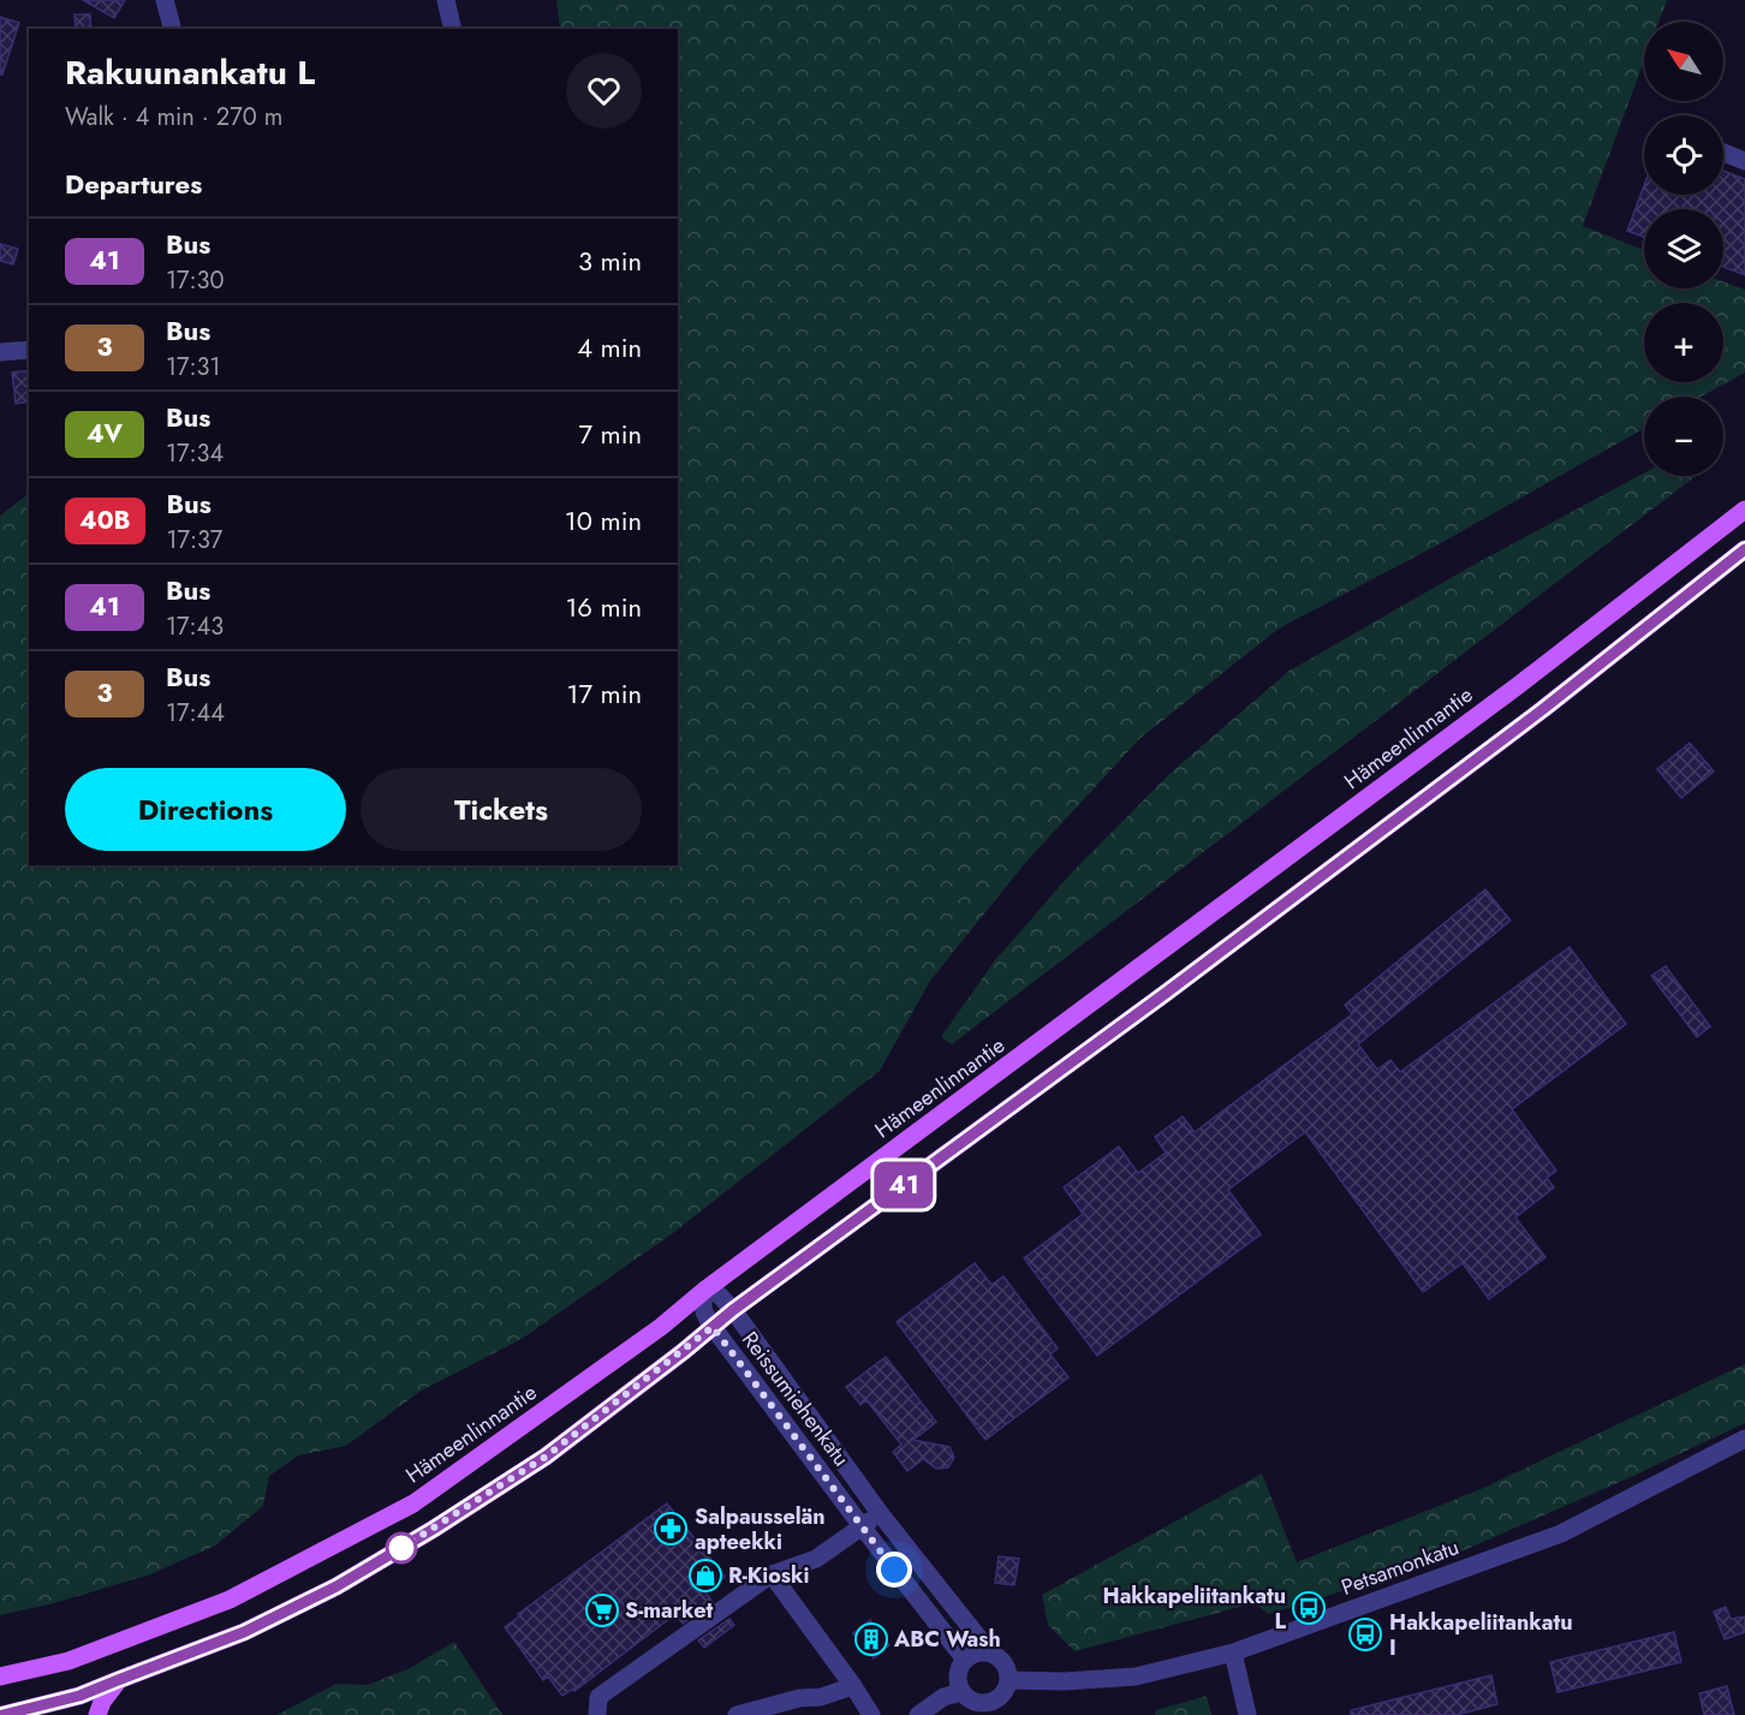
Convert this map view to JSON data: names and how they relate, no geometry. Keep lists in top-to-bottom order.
{
  "streets": {
    "main road": ["Hämeenlinnantie"],
    "street": ["Reissumiehenkatu", "Petsamonkatu"]
  },
  "crossings": [
    ["Hämeenlinnantie", "Reissumiehenkatu"],
    ["Reissumiehenkatu", "Petsamonkatu"]
  ],
  "places": {
    "pharmacy": ["Salpausselän apteekki"],
    "shop": ["R-Kioski"],
    "bus stop": ["Hakkapeliitankatu L", "Hakkapeliitankatu I"],
    "supermarket": ["S-market"],
    "building": ["ABC Wash"]
  },
  "lines": ["bus line 41"],
  "north": "top left",
  "page": {
    "on_map": "41",
    "map_buttons": ["+", "−"],
    "heading": [
      ["Rakuunankatu L", "Walk · 4 min · 270 m"],
      "Departures"
    ],
    "list": [
      {
        "mark": "41",
        "name": "Bus",
        "note": "17:30",
        "value": "3 min"
      },
      {
        "mark": "3",
        "name": "Bus",
        "note": "17:31",
        "value": "4 min"
      },
      {
        "mark": "4V",
        "name": "Bus",
        "note": "17:34",
        "value": "7 min"
      },
      {
        "mark": "40B",
        "name": "Bus",
        "note": "17:37",
        "value": "10 min"
      },
      {
        "mark": "41",
        "name": "Bus",
        "note": "17:43",
        "value": "16 min"
      },
      {
        "mark": "3",
        "name": "Bus",
        "note": "17:44",
        "value": "17 min"
      }
    ],
    "buttons": ["Directions", "Tickets"]
  }
}
